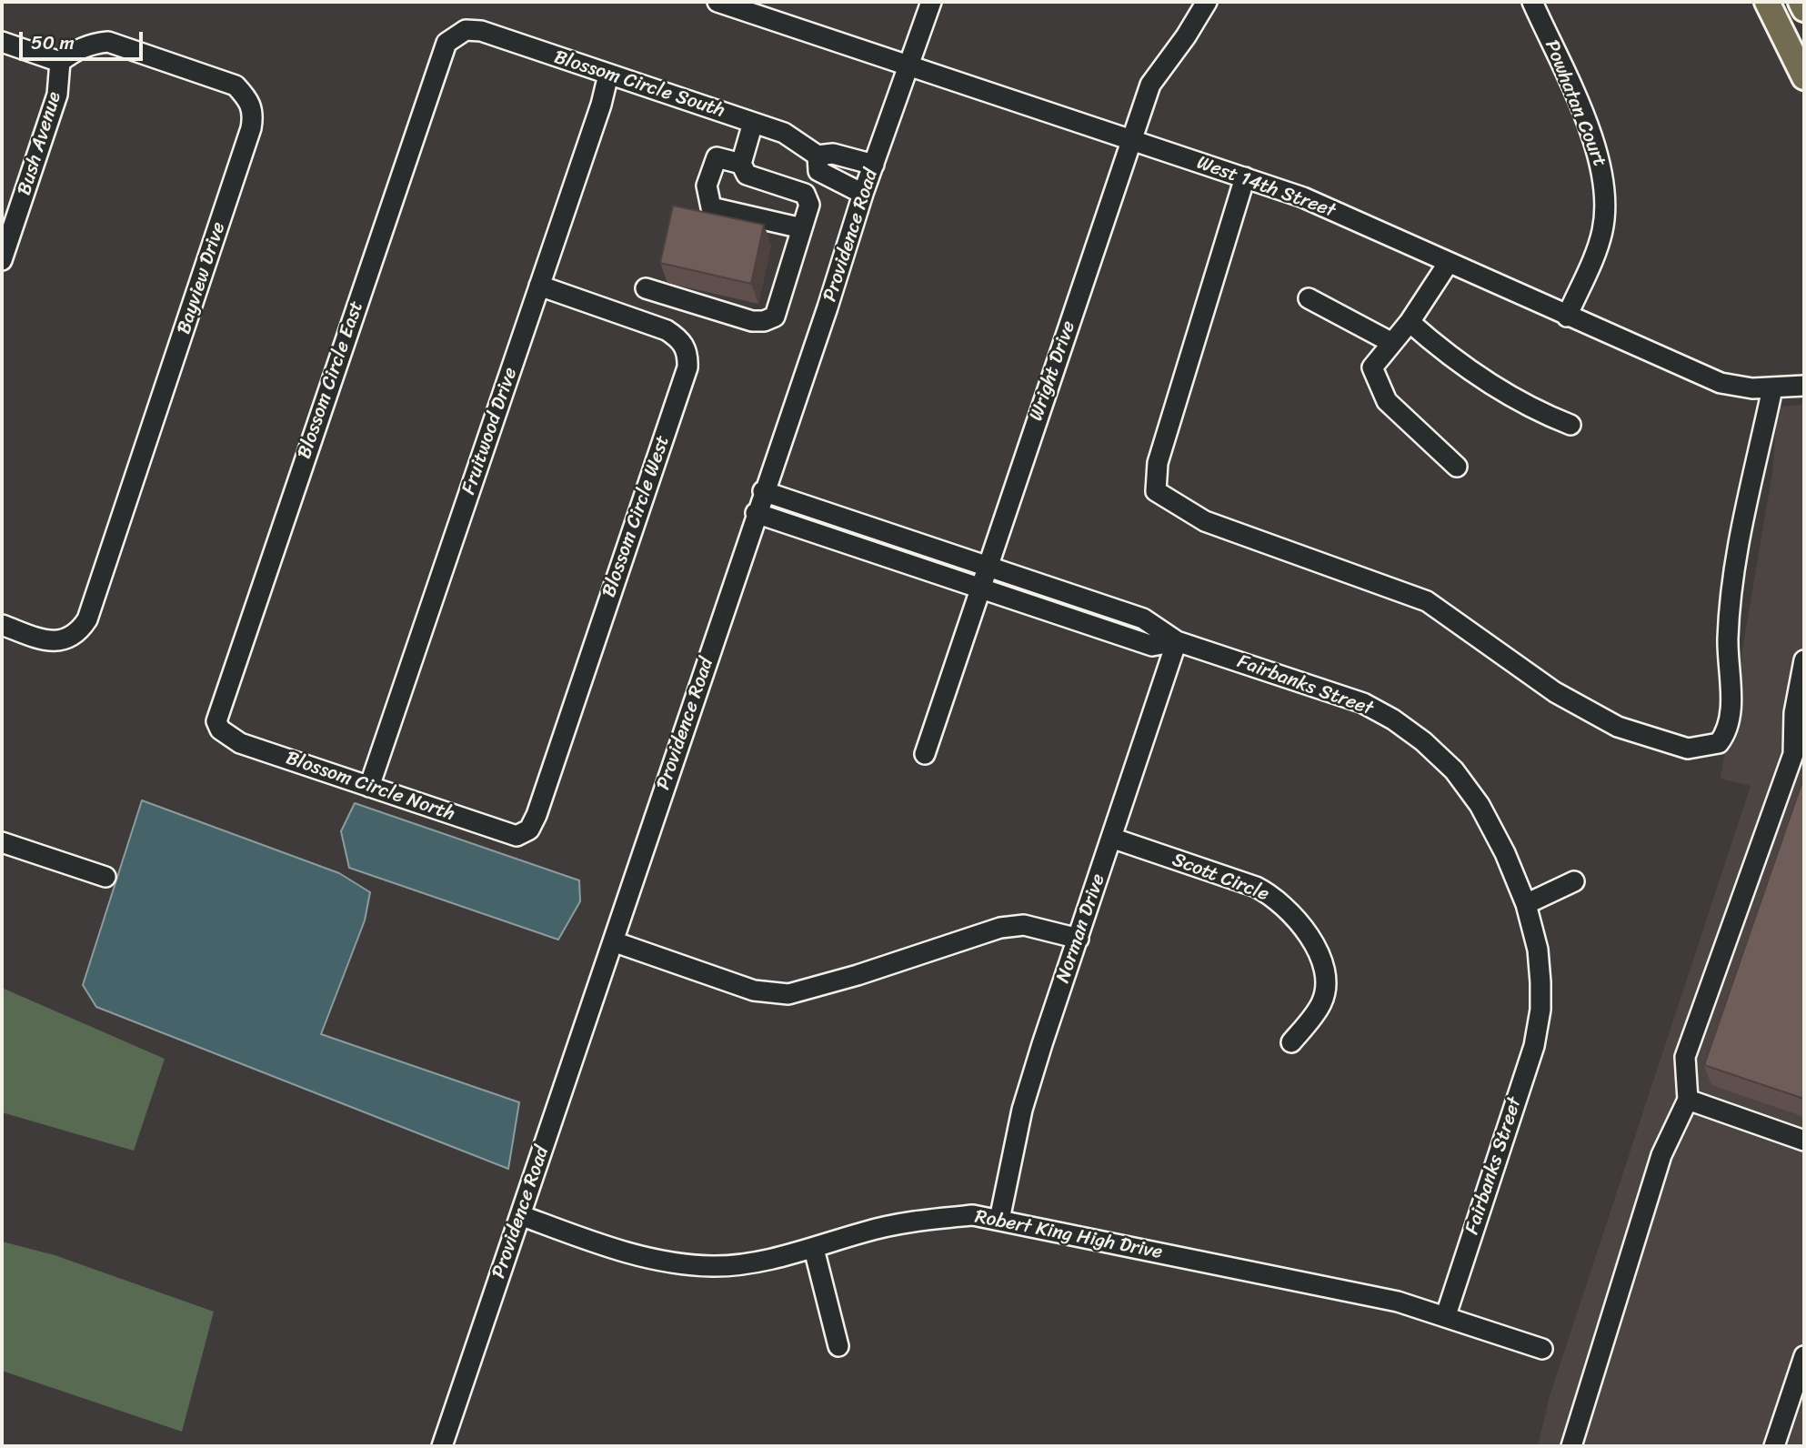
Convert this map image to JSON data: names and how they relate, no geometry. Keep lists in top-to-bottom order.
{
  "streets": {
    "street": [
      "Blossom Circle South",
      "Powhatan Court",
      "Bush Avenue",
      "West 14th Street",
      "Providence Road",
      "Bayview Drive",
      "Wright Drive",
      "Blossom Circle East",
      "Fruitwood Drive",
      "Blossom Circle West",
      "Fairbanks Street",
      "Blossom Circle North",
      "Scott Circle",
      "Norman Drive",
      "Robert King High Drive"
    ]
  },
  "crossings": [
    ["Blossom Circle South", "Providence Road"],
    ["Blossom Circle South", "Blossom Circle East"],
    ["Blossom Circle South", "Fruitwood Drive"],
    ["Powhatan Court", "West 14th Street"],
    ["Bush Avenue", "Bayview Drive"],
    ["West 14th Street", "Providence Road"],
    ["West 14th Street", "Wright Drive"],
    ["Providence Road", "Fairbanks Street"],
    ["Providence Road", "Robert King High Drive"],
    ["Wright Drive", "Fairbanks Street"],
    ["Blossom Circle East", "Blossom Circle North"],
    ["Fruitwood Drive", "Blossom Circle West"],
    ["Fruitwood Drive", "Blossom Circle North"],
    ["Blossom Circle West", "Blossom Circle North"],
    ["Fairbanks Street", "Norman Drive"],
    ["Fairbanks Street", "Robert King High Drive"],
    ["Scott Circle", "Norman Drive"],
    ["Norman Drive", "Robert King High Drive"]
  ],
  "scale_bar": "50 m"
}
